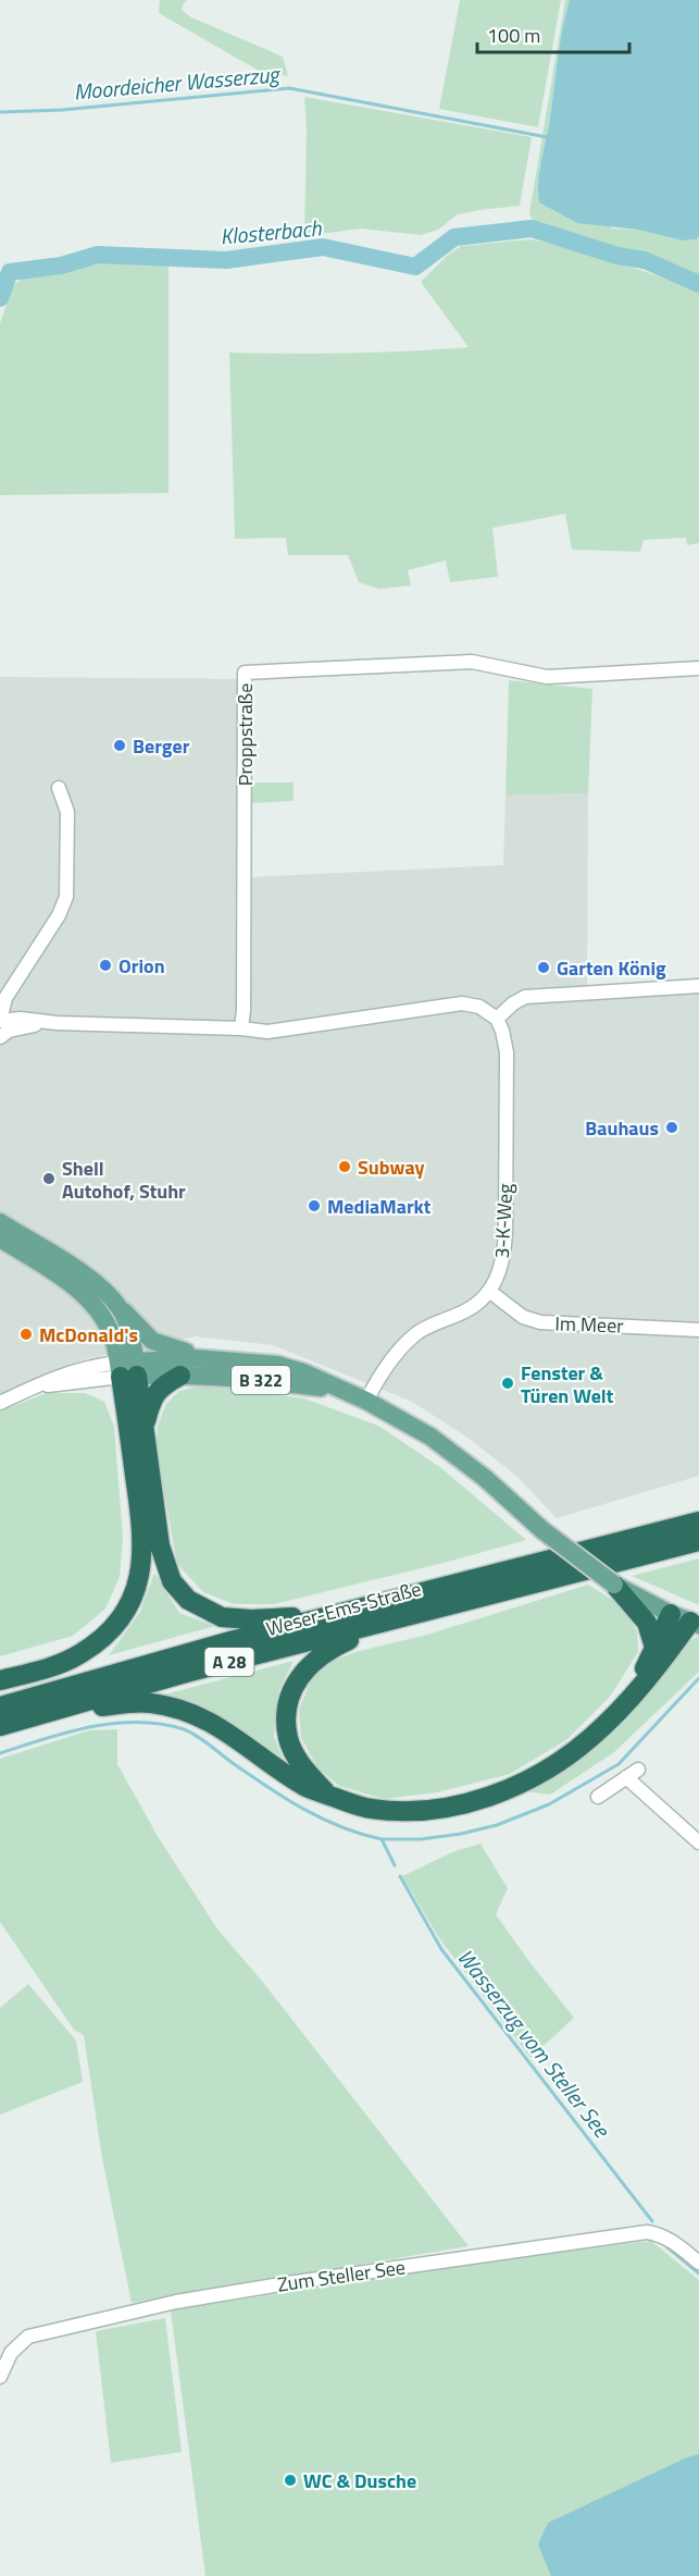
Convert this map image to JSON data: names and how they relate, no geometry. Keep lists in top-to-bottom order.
{
  "streets": {
    "highway": ["Weser-Ems-Straße", "A 28"],
    "main road": ["B 322"],
    "street": [
      "Proppstraße",
      "3-K-Weg",
      "Im Meer",
      "Zum Steller See"
    ]
  },
  "crossings": [
    ["3-K-Weg", "Im Meer"]
  ],
  "water": ["Moordeicher Wasserzug", "Klosterbach", "Wasserzug vom Steller See"],
  "places": [
    "Berger",
    "Orion",
    "Garten König",
    "Bauhaus",
    "Subway",
    "Shell Autohof, Stuhr",
    "MediaMarkt",
    "McDonald's",
    "Fenster & Türen Welt",
    "WC & Dusche"
  ],
  "scale_bar": "100 m"
}
